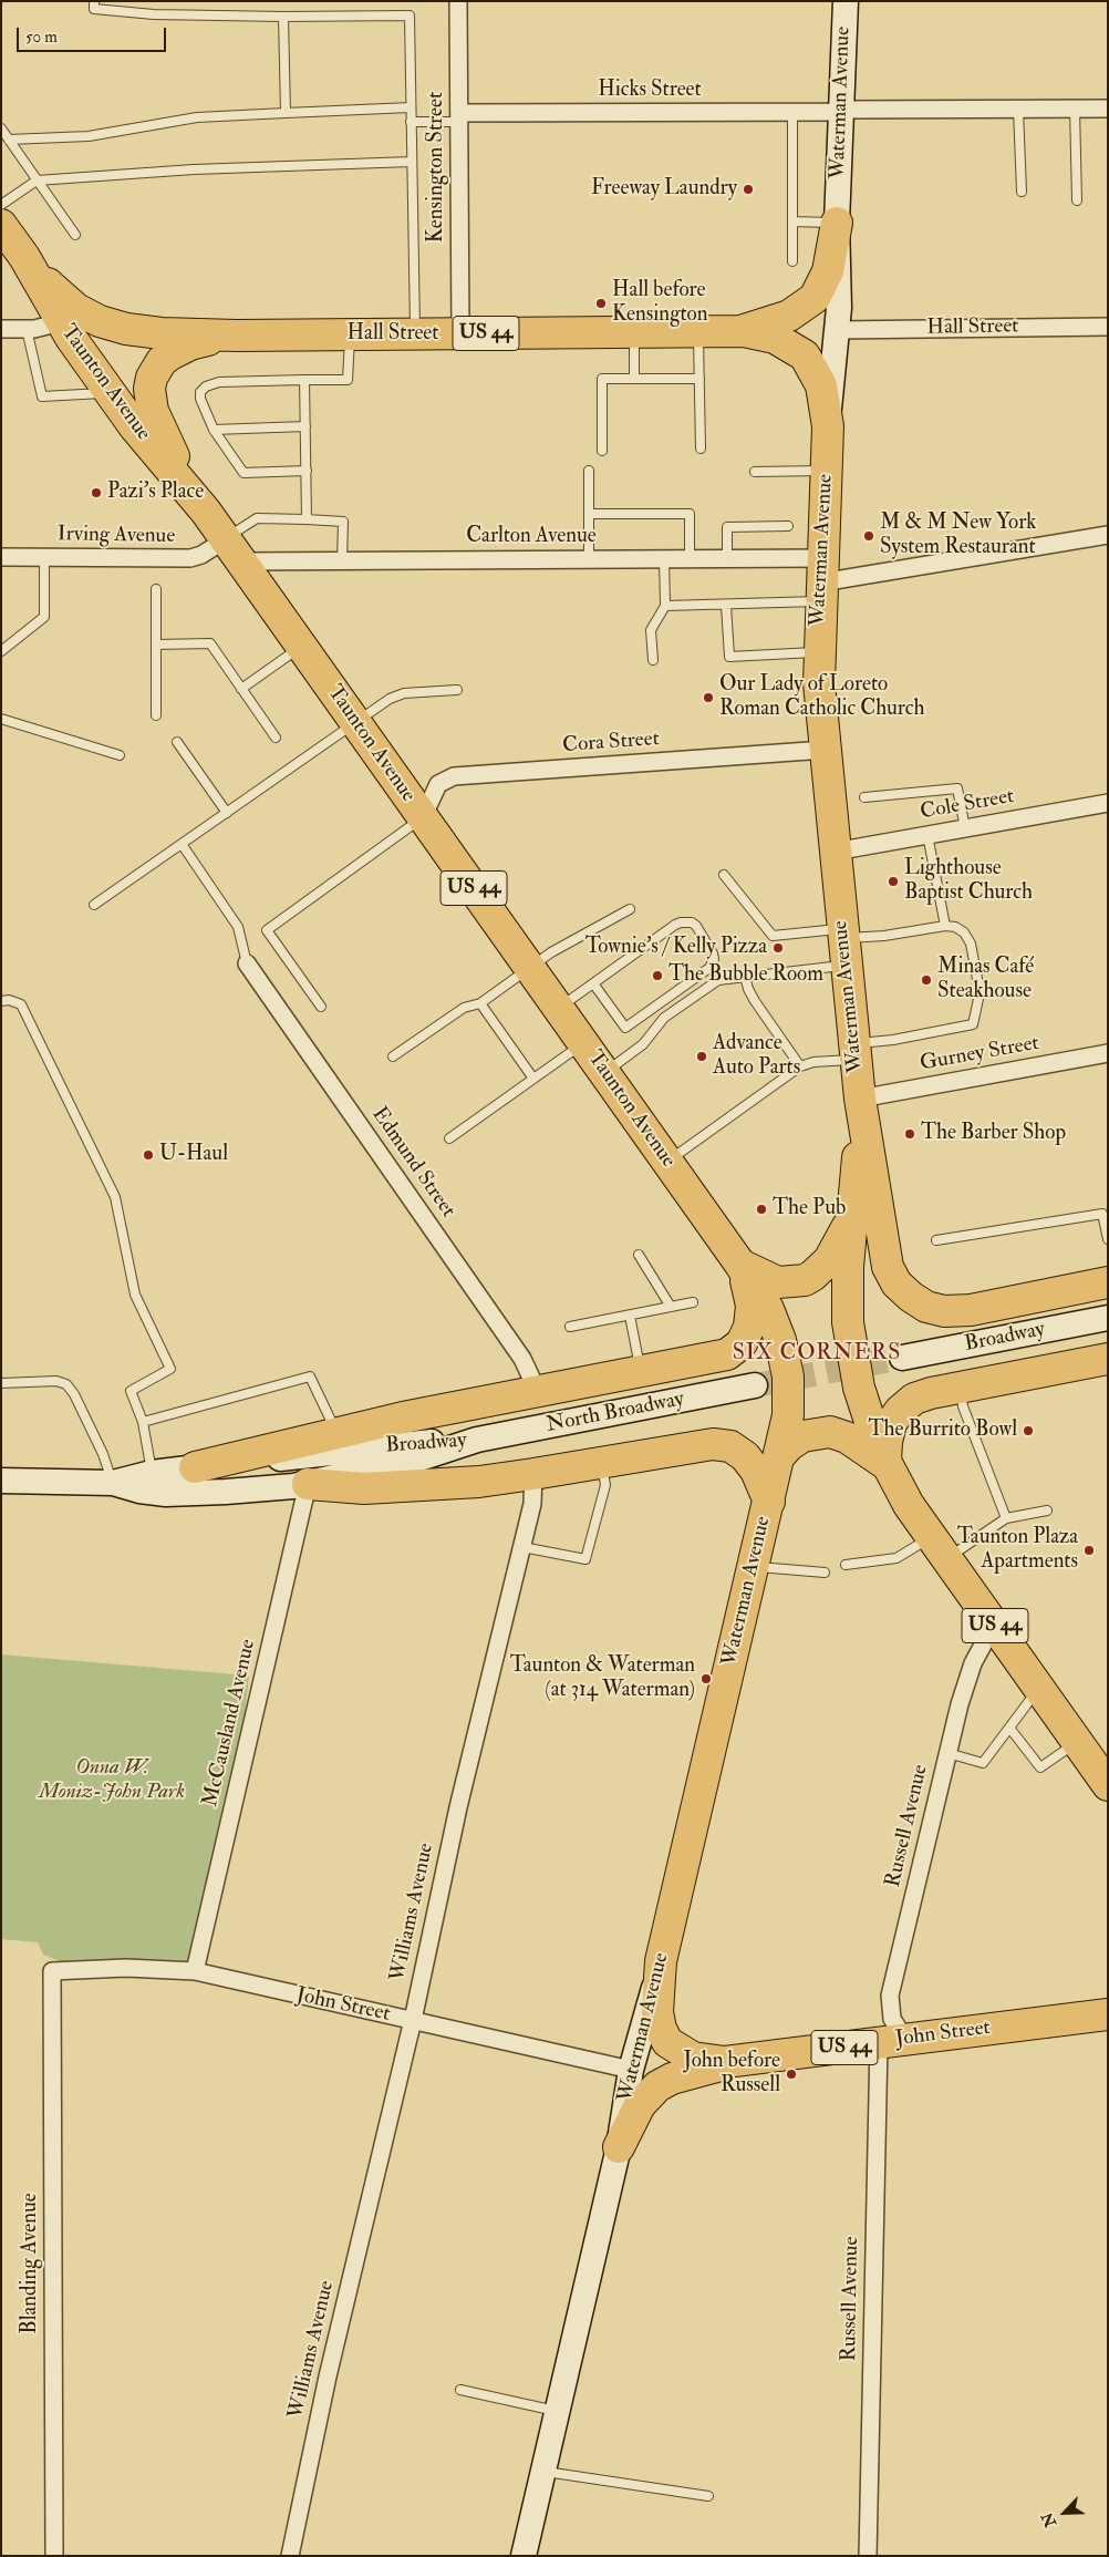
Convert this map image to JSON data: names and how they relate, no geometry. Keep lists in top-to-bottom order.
{
  "streets": {
    "highway": [
      "Waterman Avenue",
      "Hall Street",
      "US 44",
      "Taunton Avenue",
      "John Street"
    ],
    "main road": ["Broadway", "North Broadway"],
    "street": [
      "Hicks Street",
      "Kensington Street",
      "Irving Avenue",
      "Carlton Avenue",
      "Cora Street",
      "Cole Street",
      "Gurney Street",
      "Edmund Street",
      "McCausland Avenue",
      "Russell Avenue",
      "Williams Avenue",
      "Blanding Avenue"
    ]
  },
  "crossings": [
    ["Hicks Street", "Waterman Avenue"],
    ["Hicks Street", "Kensington Street"],
    ["Waterman Avenue", "Hall Street"],
    ["Waterman Avenue", "US 44"],
    ["Waterman Avenue", "Carlton Avenue"],
    ["Waterman Avenue", "Cora Street"],
    ["Waterman Avenue", "Cole Street"],
    ["Waterman Avenue", "Gurney Street"],
    ["Waterman Avenue", "John Street"],
    ["Kensington Street", "Hall Street"],
    ["Hall Street", "Taunton Avenue"],
    ["US 44", "Taunton Avenue"],
    ["US 44", "Gurney Street"],
    ["US 44", "Russell Avenue"],
    ["Taunton Avenue", "Irving Avenue"],
    ["Taunton Avenue", "Carlton Avenue"],
    ["Taunton Avenue", "Cora Street"],
    ["Irving Avenue", "Carlton Avenue"],
    ["Broadway", "North Broadway"],
    ["Broadway", "McCausland Avenue"],
    ["McCausland Avenue", "John Street"],
    ["Russell Avenue", "John Street"],
    ["Williams Avenue", "John Street"],
    ["John Street", "Blanding Avenue"]
  ],
  "districts": ["SIX CORNERS"],
  "parks": ["Onna W. Moniz-John Park"],
  "places": [
    "Freeway Laundry",
    "Hall before Kensington",
    "Pazi's Place",
    "M & M New York System Restaurant",
    "Our Lady of Loreto Roman Catholic Church",
    "Lighthouse Baptist Church",
    "Townie's / Kelly Pizza",
    "The Bubble Room",
    "Minas Café Steakhouse",
    "Advance Auto Parts",
    "The Barber Shop",
    "U-Haul",
    "The Pub",
    "The Burrito Bowl",
    "Taunton Plaza Apartments",
    "Taunton & Waterman (at 314 Waterman)",
    "John before Russell"
  ],
  "scale_bar": "50 m",
  "north": "bottom left"
}
